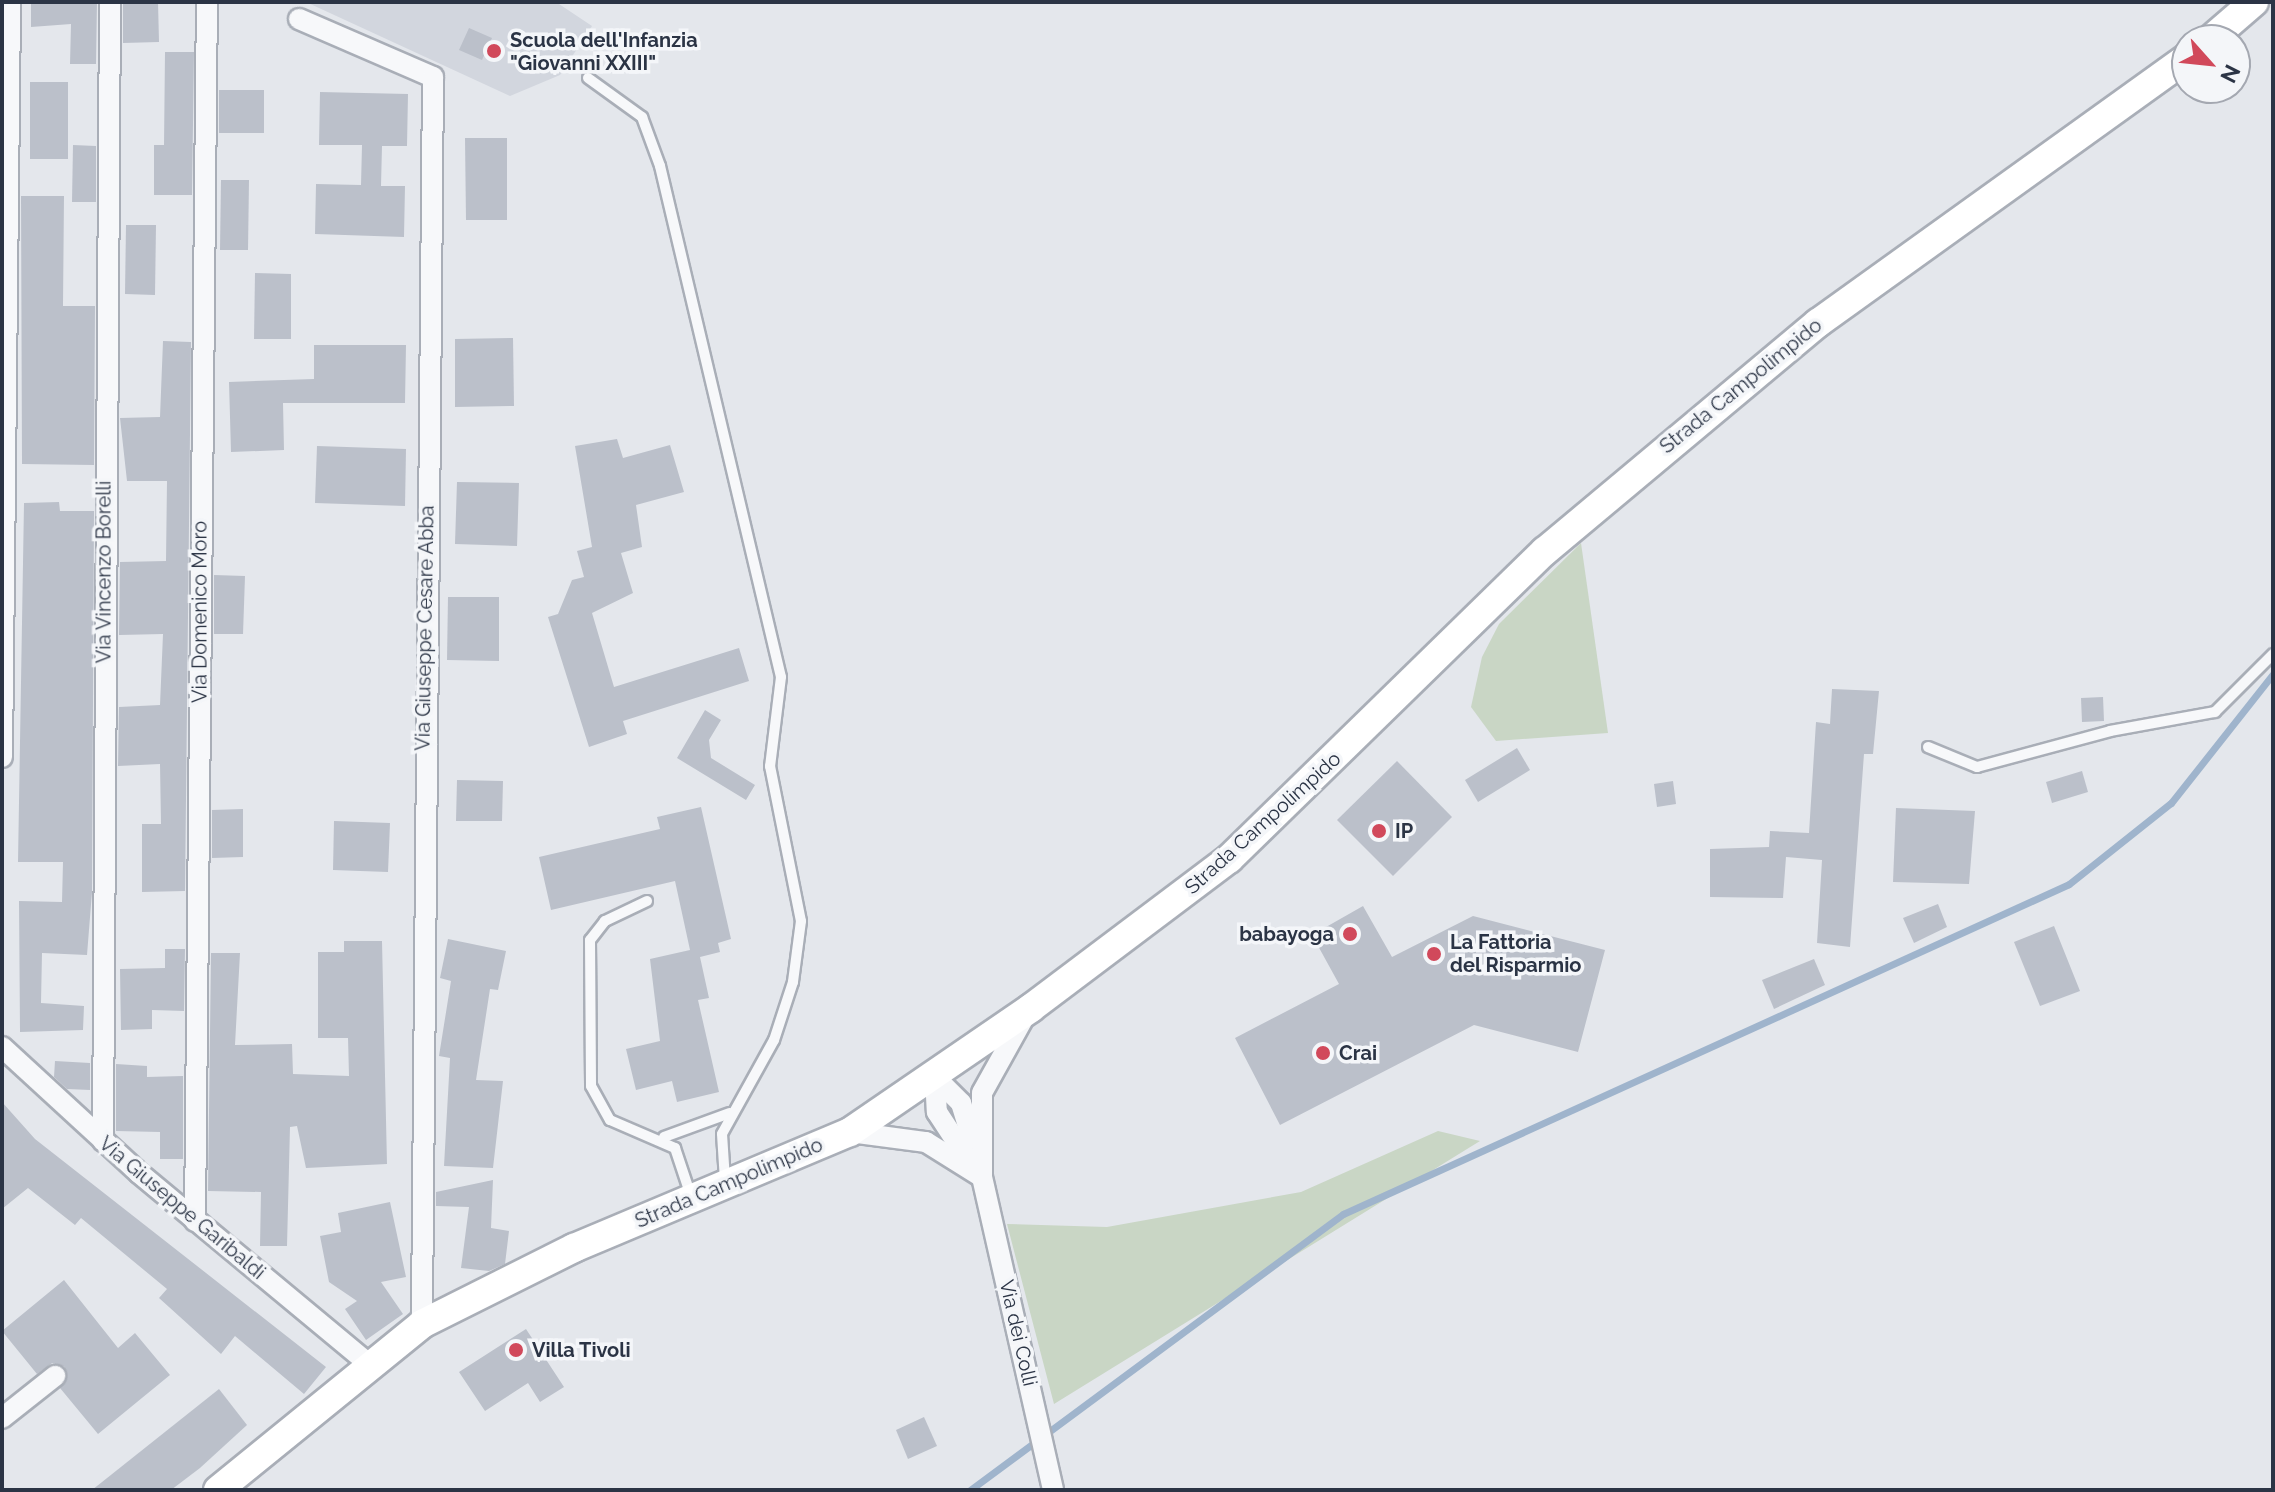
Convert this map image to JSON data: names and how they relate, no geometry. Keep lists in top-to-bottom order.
{
  "streets": {
    "street": [
      "Strada Campolimpido",
      "Via Vincenzo Borelli",
      "Via Domenico Moro",
      "Via Giuseppe Cesare Abba",
      "Via Giuseppe Garibaldi",
      "Via dei Colli"
    ]
  },
  "crossings": [
    ["Strada Campolimpido", "Via Giuseppe Cesare Abba"],
    ["Strada Campolimpido", "Via Giuseppe Garibaldi"],
    ["Strada Campolimpido", "Via dei Colli"],
    ["Via Vincenzo Borelli", "Via Giuseppe Garibaldi"],
    ["Via Domenico Moro", "Via Giuseppe Garibaldi"]
  ],
  "places": [
    "Scuola dell'Infanzia \"Giovanni XXIII\"",
    "IP",
    "babayoga",
    "La Fattoria del Risparmio",
    "Crai",
    "Villa Tivoli"
  ],
  "north": "bottom right"
}
